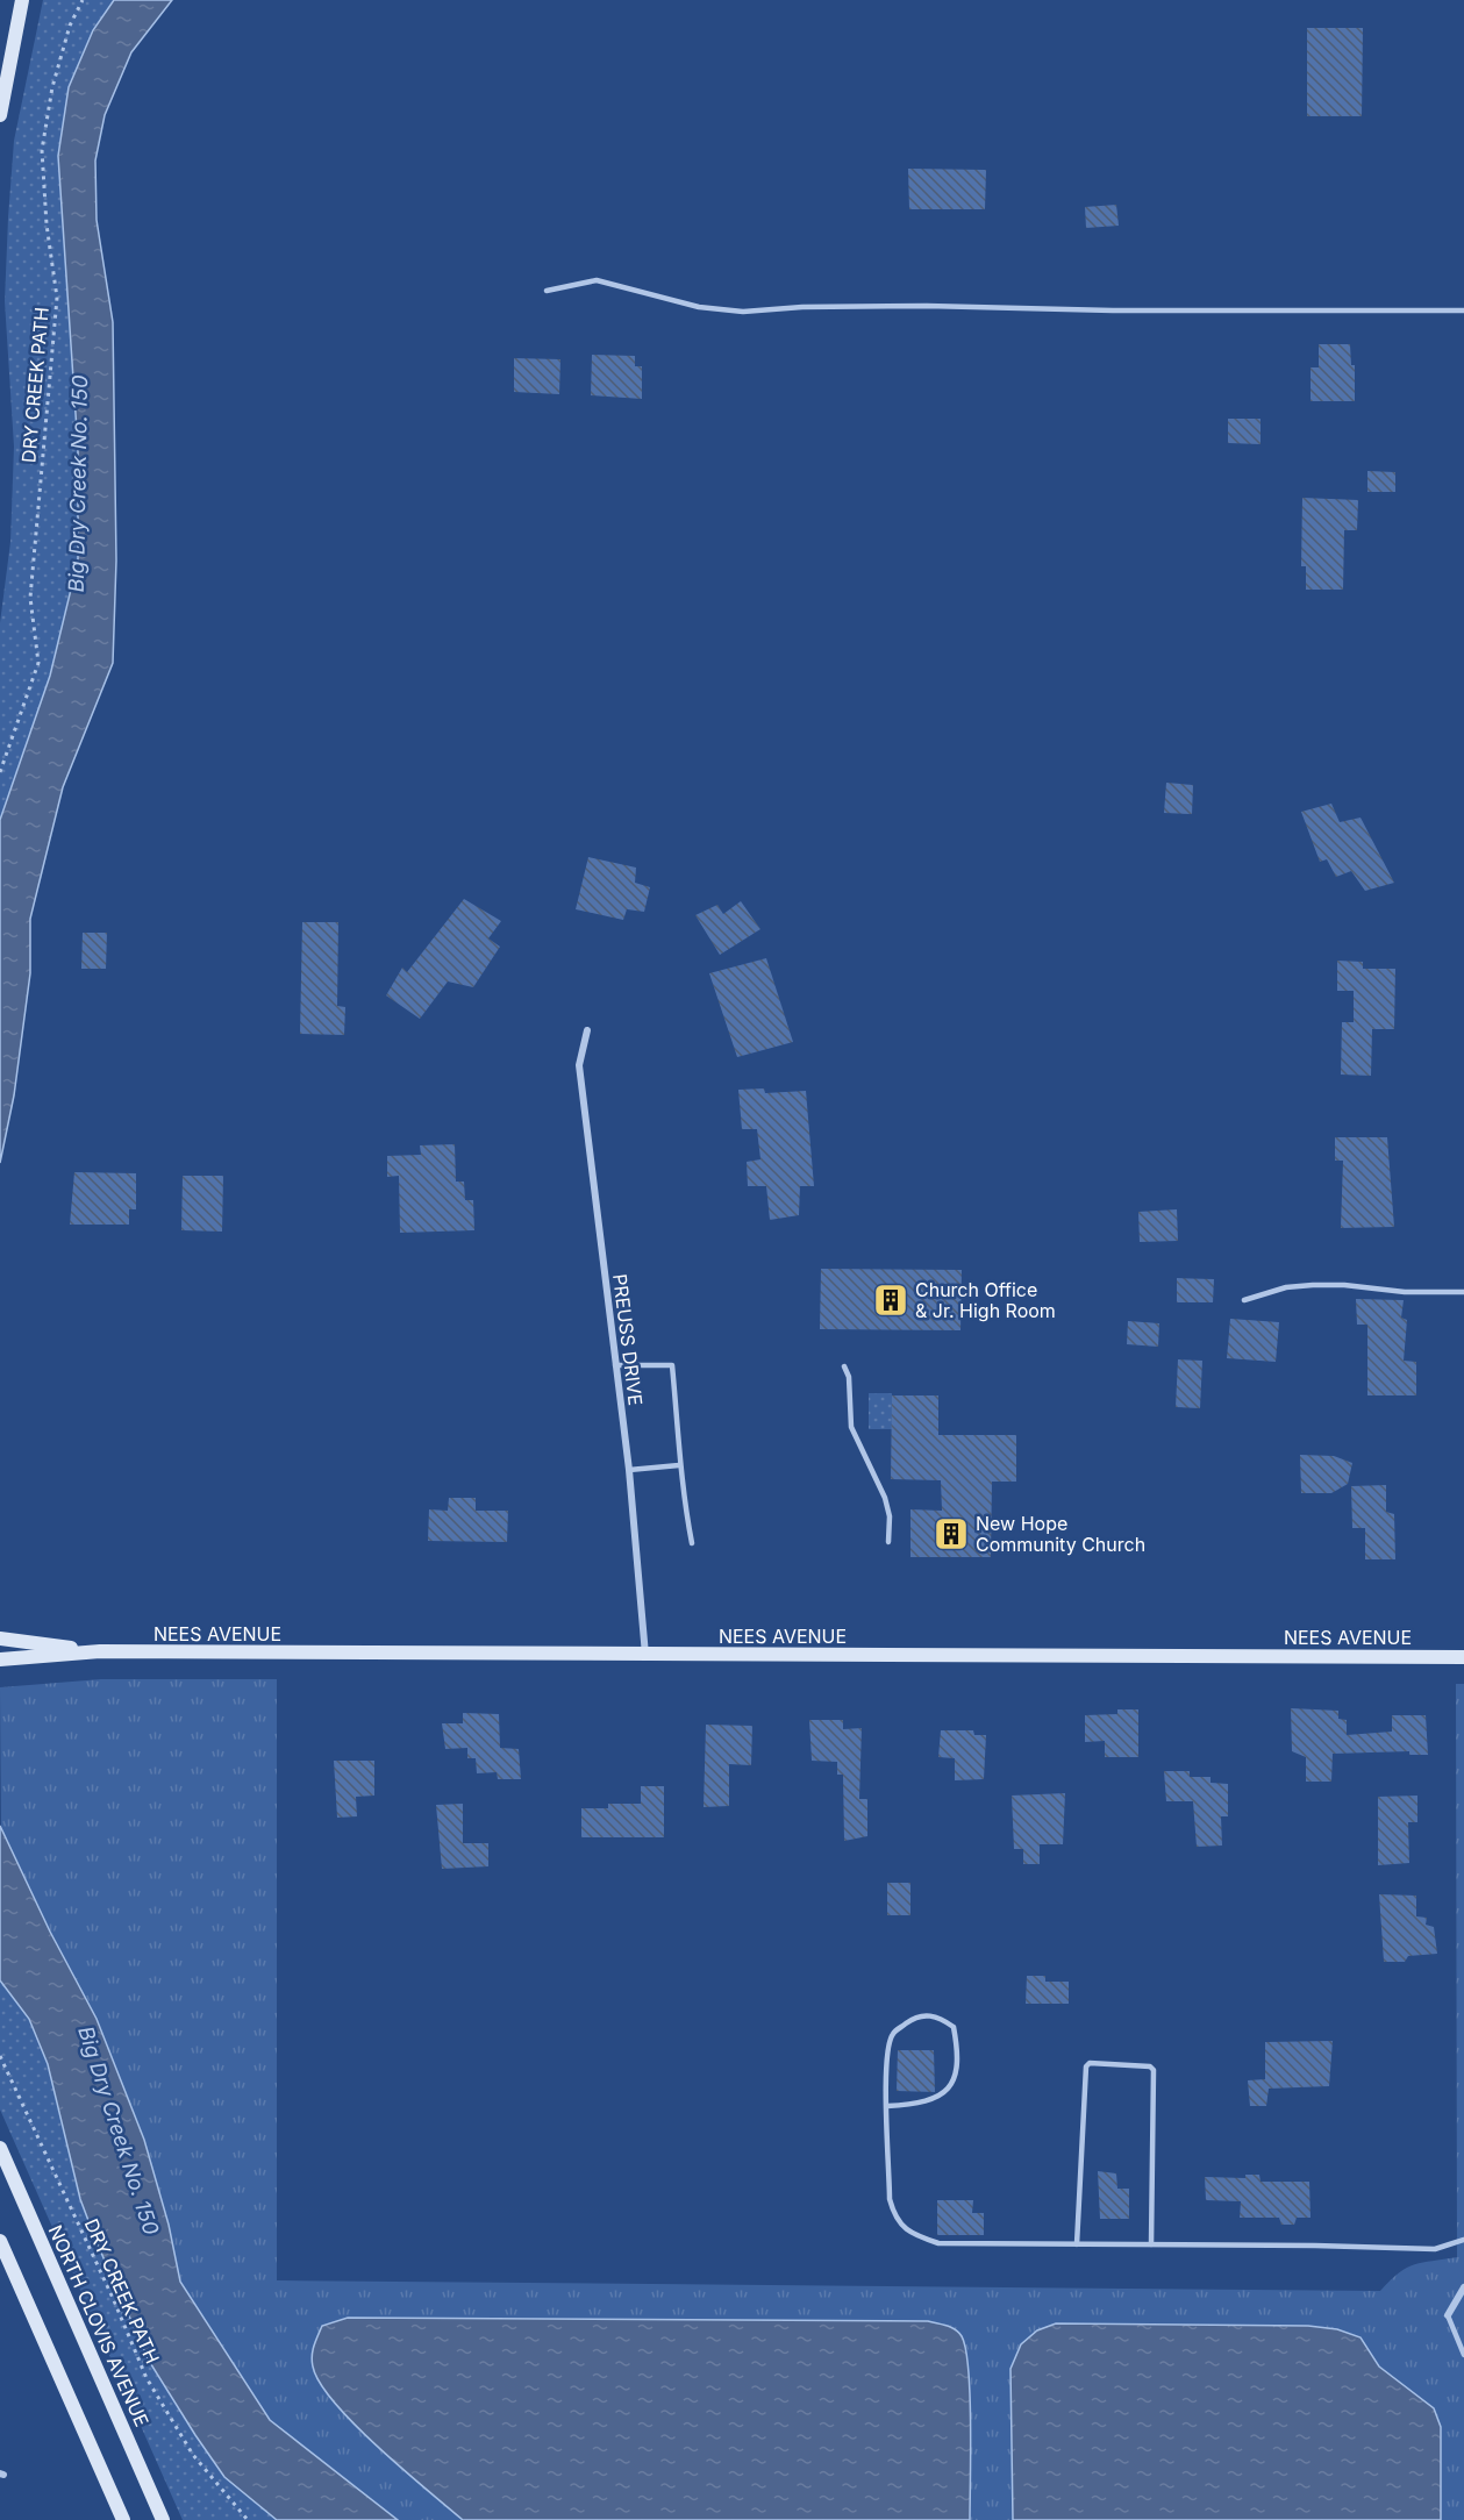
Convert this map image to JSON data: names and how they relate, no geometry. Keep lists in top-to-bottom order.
{
  "streets": {
    "main road": ["NEES AVENUE", "NORTH CLOVIS AVENUE"],
    "street": ["PREUSS DRIVE"],
    "path": ["DRY CREEK PATH"]
  },
  "crossings": [
    ["PREUSS DRIVE", "NEES AVENUE"]
  ],
  "water": ["Big Dry Creek No. 150"],
  "places": {
    "building": ["Church Office & Jr. High Room", "New Hope Community Church"]
  }
}
